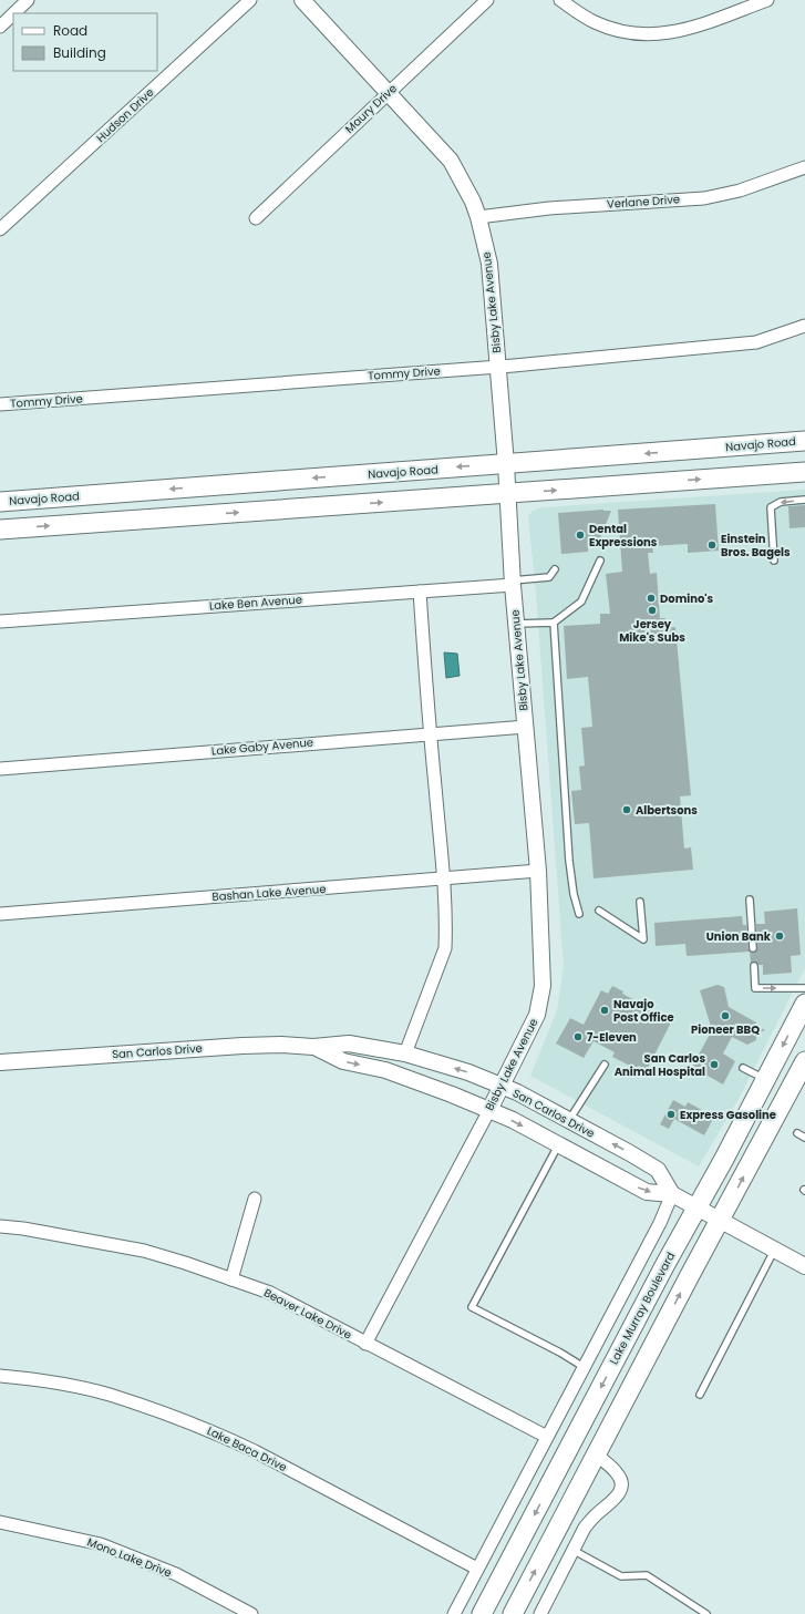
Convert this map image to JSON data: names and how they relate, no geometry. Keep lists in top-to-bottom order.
{
  "streets": {
    "main road": ["Navajo Road", "Lake Murray Boulevard"],
    "street": [
      "Maury Drive",
      "Hudson Drive",
      "Verlane Drive",
      "Bisby Lake Avenue",
      "Tommy Drive",
      "Lake Ben Avenue",
      "Lake Gaby Avenue",
      "Bashan Lake Avenue",
      "San Carlos Drive",
      "Beaver Lake Drive",
      "Lake Baca Drive",
      "Mono Lake Drive"
    ]
  },
  "crossings": [
    ["Maury Drive", "Bisby Lake Avenue"],
    ["Verlane Drive", "Bisby Lake Avenue"],
    ["Bisby Lake Avenue", "Tommy Drive"],
    ["Bisby Lake Avenue", "Navajo Road"],
    ["Bisby Lake Avenue", "Lake Ben Avenue"],
    ["Bisby Lake Avenue", "Lake Gaby Avenue"],
    ["Bisby Lake Avenue", "Bashan Lake Avenue"],
    ["Bisby Lake Avenue", "San Carlos Drive"],
    ["Bisby Lake Avenue", "Beaver Lake Drive"],
    ["San Carlos Drive", "Lake Murray Boulevard"]
  ],
  "places": [
    "Dental Expressions",
    "Einstein Bros. Bagels",
    "Domino's",
    "Jersey Mike's Subs",
    "Albertsons",
    "Union Bank",
    "Navajo Post Office",
    "Pioneer BBQ",
    "7-Eleven",
    "San Carlos Animal Hospital",
    "Express Gasoline"
  ],
  "legend": ["Road", "Building"]
}
